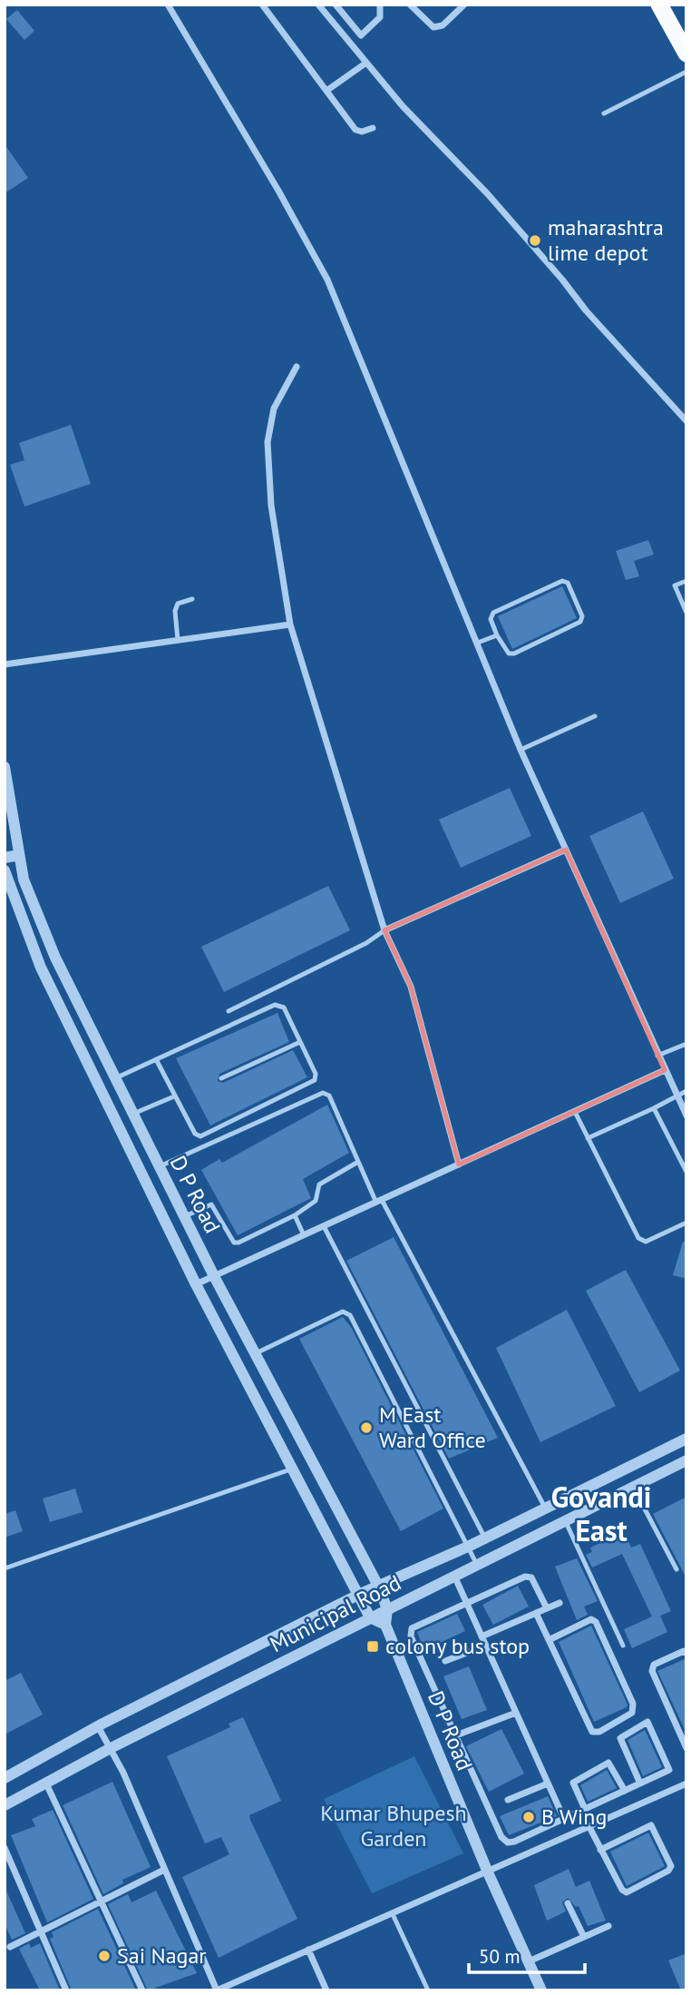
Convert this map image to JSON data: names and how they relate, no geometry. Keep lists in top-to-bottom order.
{
  "streets": {
    "street": ["D P Road", "Municipal Road"]
  },
  "crossings": [
    ["D P Road", "Municipal Road"]
  ],
  "districts": ["Govandi East"],
  "parks": ["Kumar Bhupesh Garden"],
  "places": {
    "other": [
      "maharashtra lime depot",
      "M East Ward Office",
      "B Wing",
      "Sai Nagar"
    ],
    "transit": ["colony bus stop"]
  },
  "scale_bar": "50 m"
}
